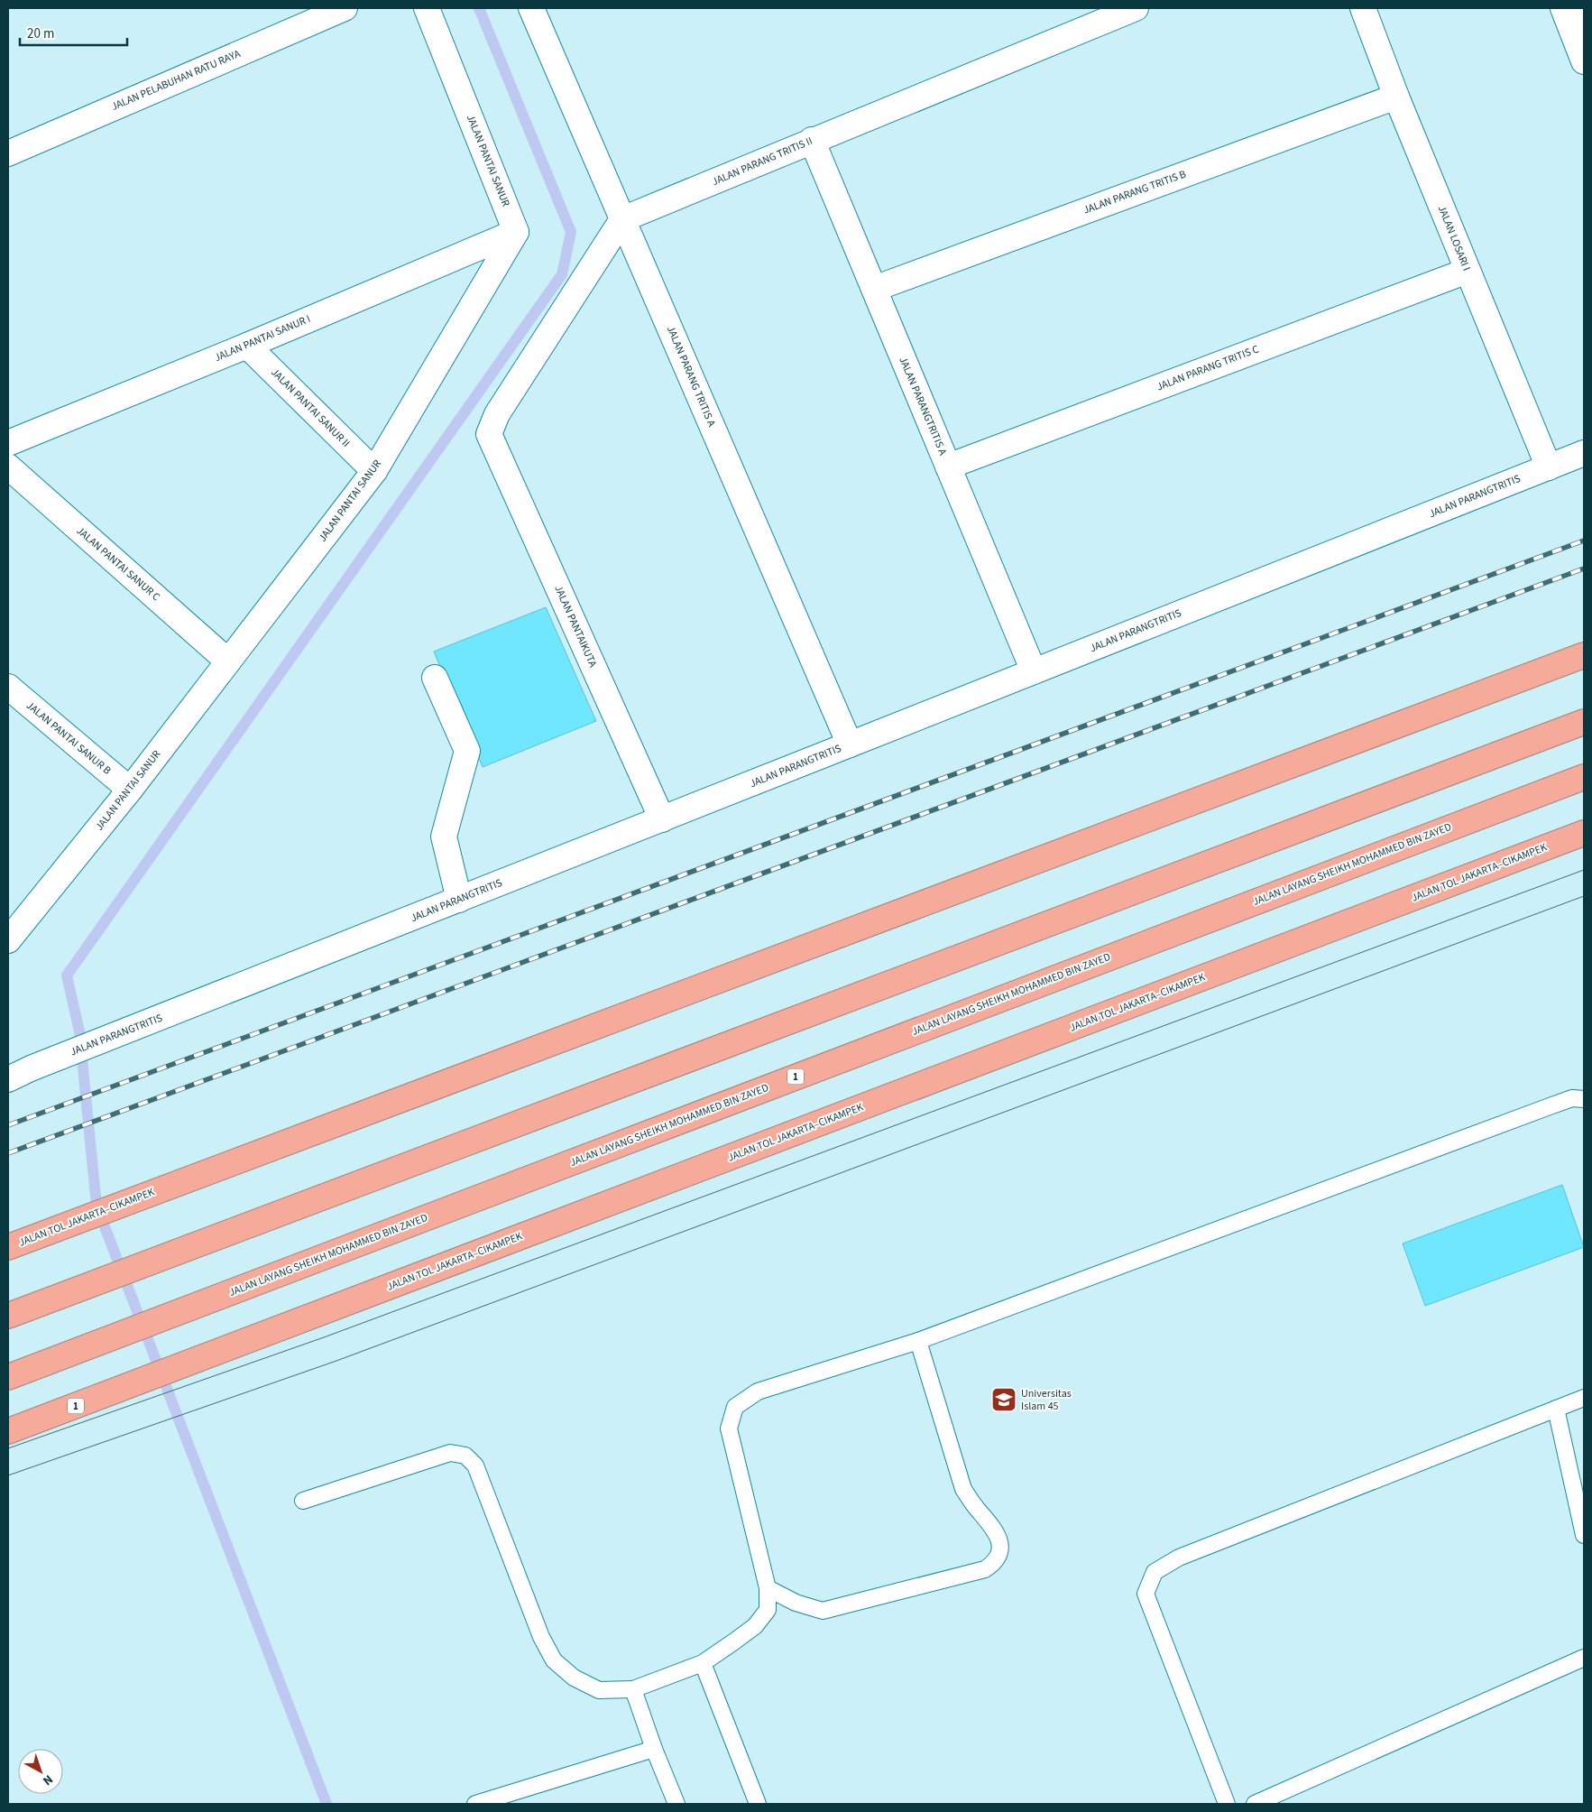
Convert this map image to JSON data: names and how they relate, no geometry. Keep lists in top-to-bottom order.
{
  "streets": {
    "highway": ["JALAN LAYANG SHEIKH MOHAMMED BIN ZAYED", "JALAN TOL JAKARTA–CIKAMPEK", "1"],
    "street": [
      "JALAN PELABUHAN RATU RAYA",
      "JALAN PANTAI SANUR",
      "JALAN PARANG TRITIS II",
      "JALAN PARANG TRITIS B",
      "JALAN LOSARI I",
      "JALAN PANTAI SANUR I",
      "JALAN PARANG TRITIS C",
      "JALAN PARANG TRITIS A",
      "JALAN PARANGTRITIS A",
      "JALAN PANTAI SANUR II",
      "JALAN PARANGTRITIS",
      "JALAN PANTAI SANUR C",
      "JALAN PANTAIKUTA",
      "JALAN PANTAI SANUR B"
    ]
  },
  "crossings": [
    ["JALAN PANTAI SANUR", "JALAN PANTAI SANUR I"],
    ["JALAN PANTAI SANUR", "JALAN PANTAI SANUR II"],
    ["JALAN PANTAI SANUR", "JALAN PANTAI SANUR C"],
    ["JALAN PANTAI SANUR", "JALAN PANTAI SANUR B"],
    ["JALAN PARANG TRITIS II", "JALAN PARANG TRITIS A"],
    ["JALAN PARANG TRITIS II", "JALAN PARANGTRITIS A"],
    ["JALAN PARANG TRITIS II", "JALAN PANTAIKUTA"],
    ["JALAN PARANG TRITIS B", "JALAN LOSARI I"],
    ["JALAN PARANG TRITIS B", "JALAN PARANGTRITIS A"],
    ["JALAN LOSARI I", "JALAN PARANG TRITIS C"],
    ["JALAN LOSARI I", "JALAN PARANGTRITIS"],
    ["JALAN PANTAI SANUR I", "JALAN PANTAI SANUR II"],
    ["JALAN PARANG TRITIS C", "JALAN PARANGTRITIS A"],
    ["JALAN PARANG TRITIS A", "JALAN PARANGTRITIS"],
    ["JALAN PARANG TRITIS A", "JALAN PANTAIKUTA"],
    ["JALAN PARANGTRITIS A", "JALAN PARANGTRITIS"],
    ["JALAN PARANGTRITIS", "JALAN PANTAIKUTA"]
  ],
  "places": {
    "school or university": ["Universitas Islam 45"]
  },
  "scale_bar": "20 m",
  "north": "bottom right"
}
